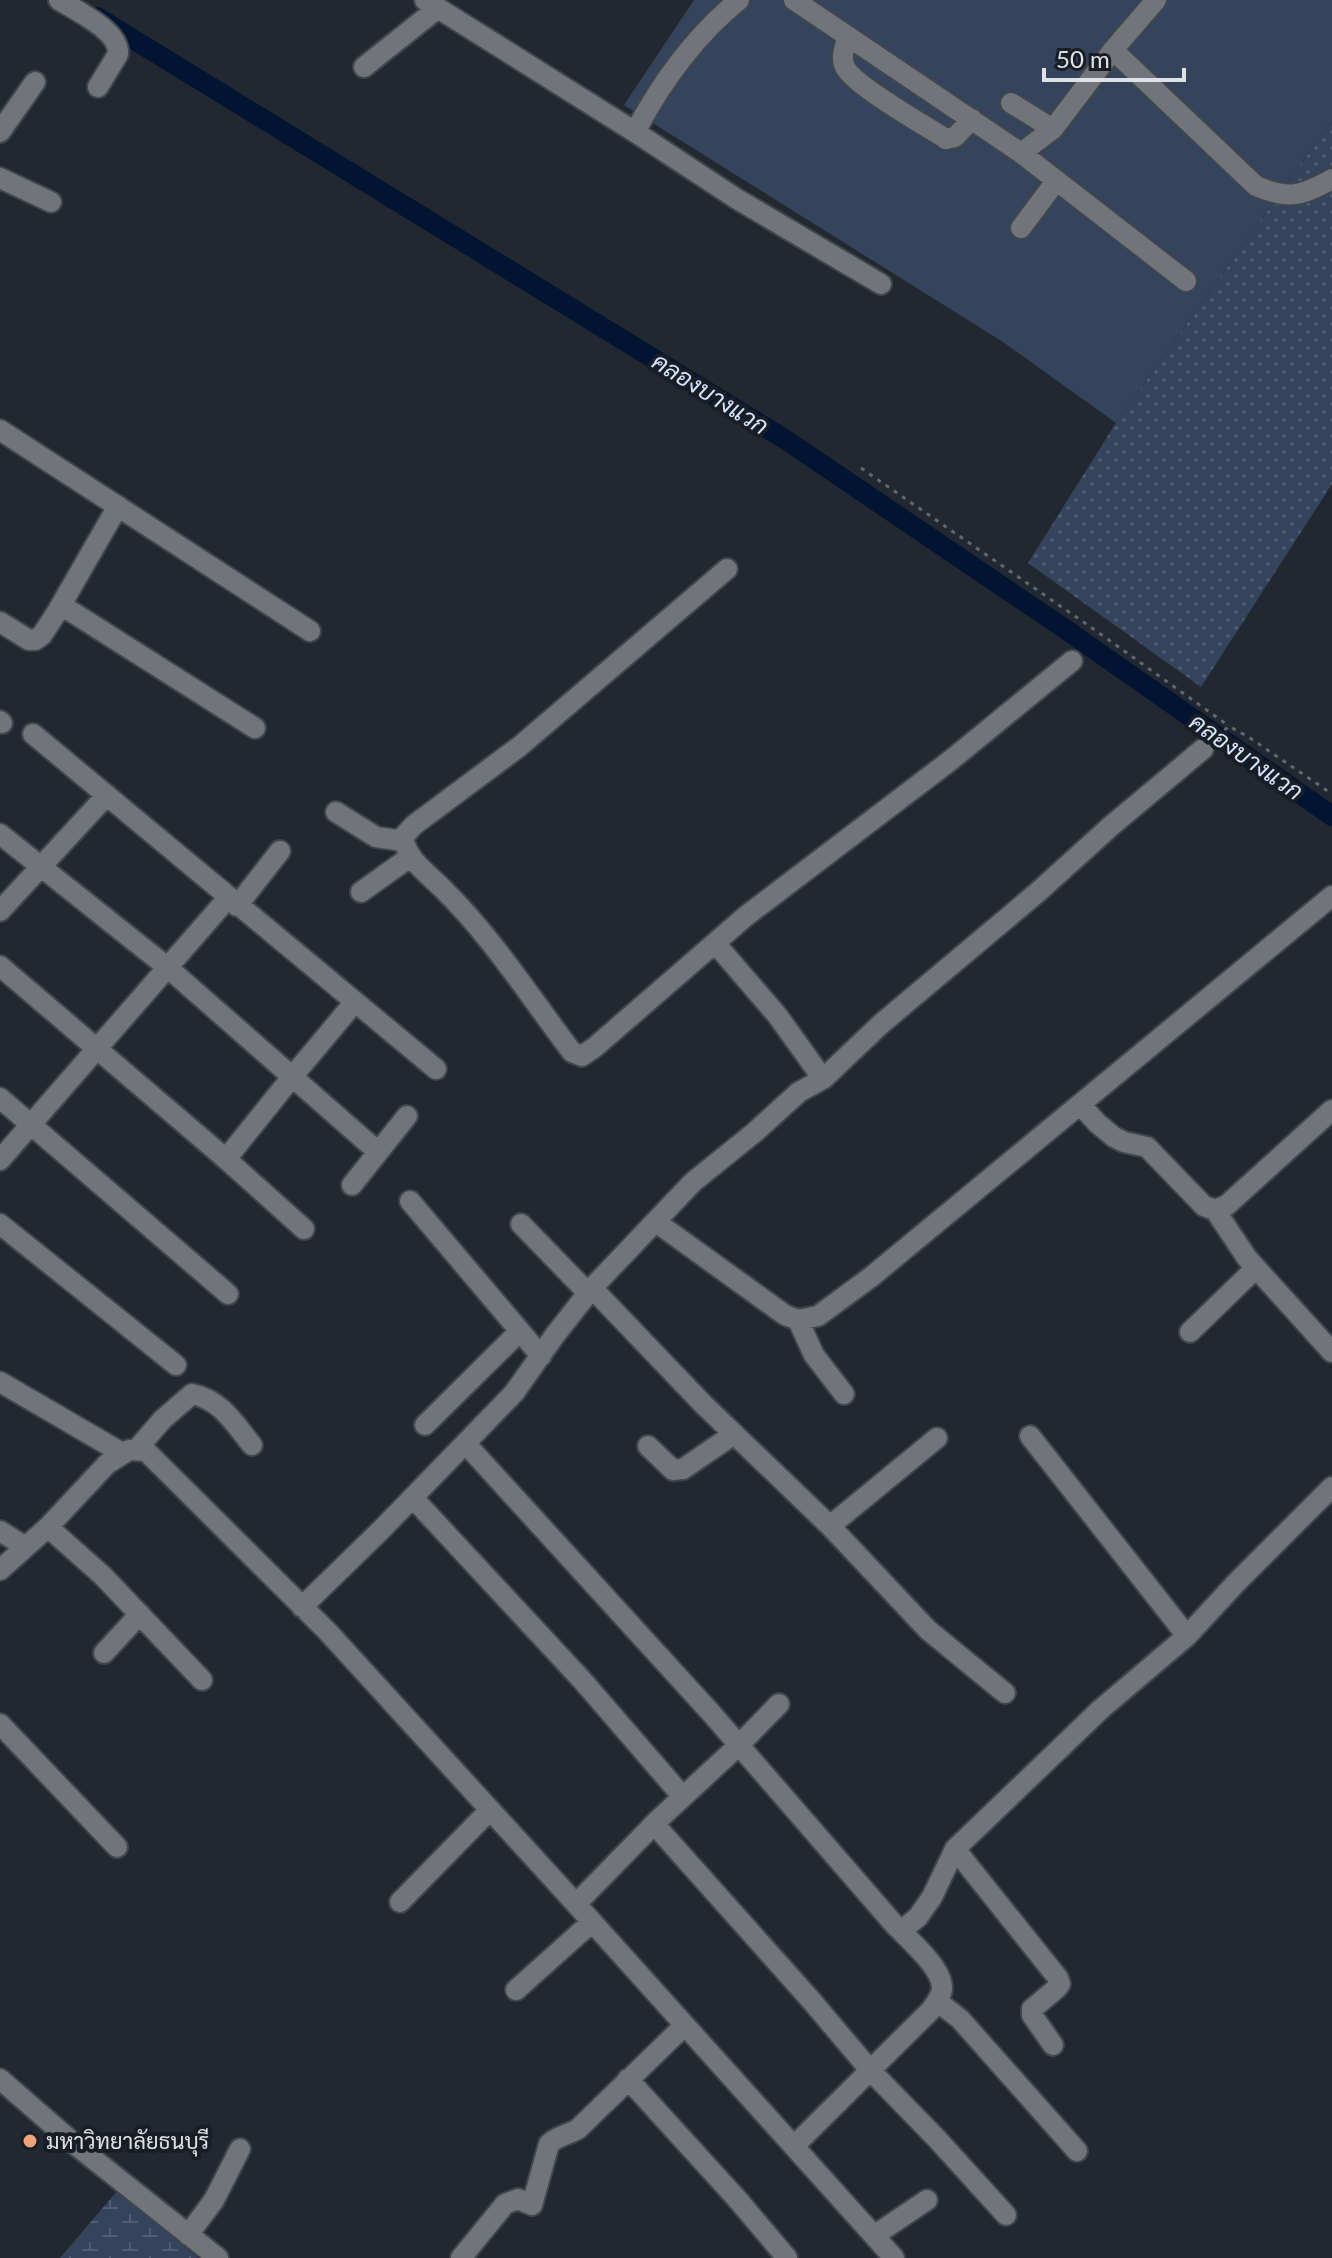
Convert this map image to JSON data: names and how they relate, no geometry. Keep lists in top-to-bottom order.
{
  "water": ["คลองบางแวก"],
  "places": ["มหาวิทยาลัยธนบุรี"],
  "scale_bar": "50 m"
}
